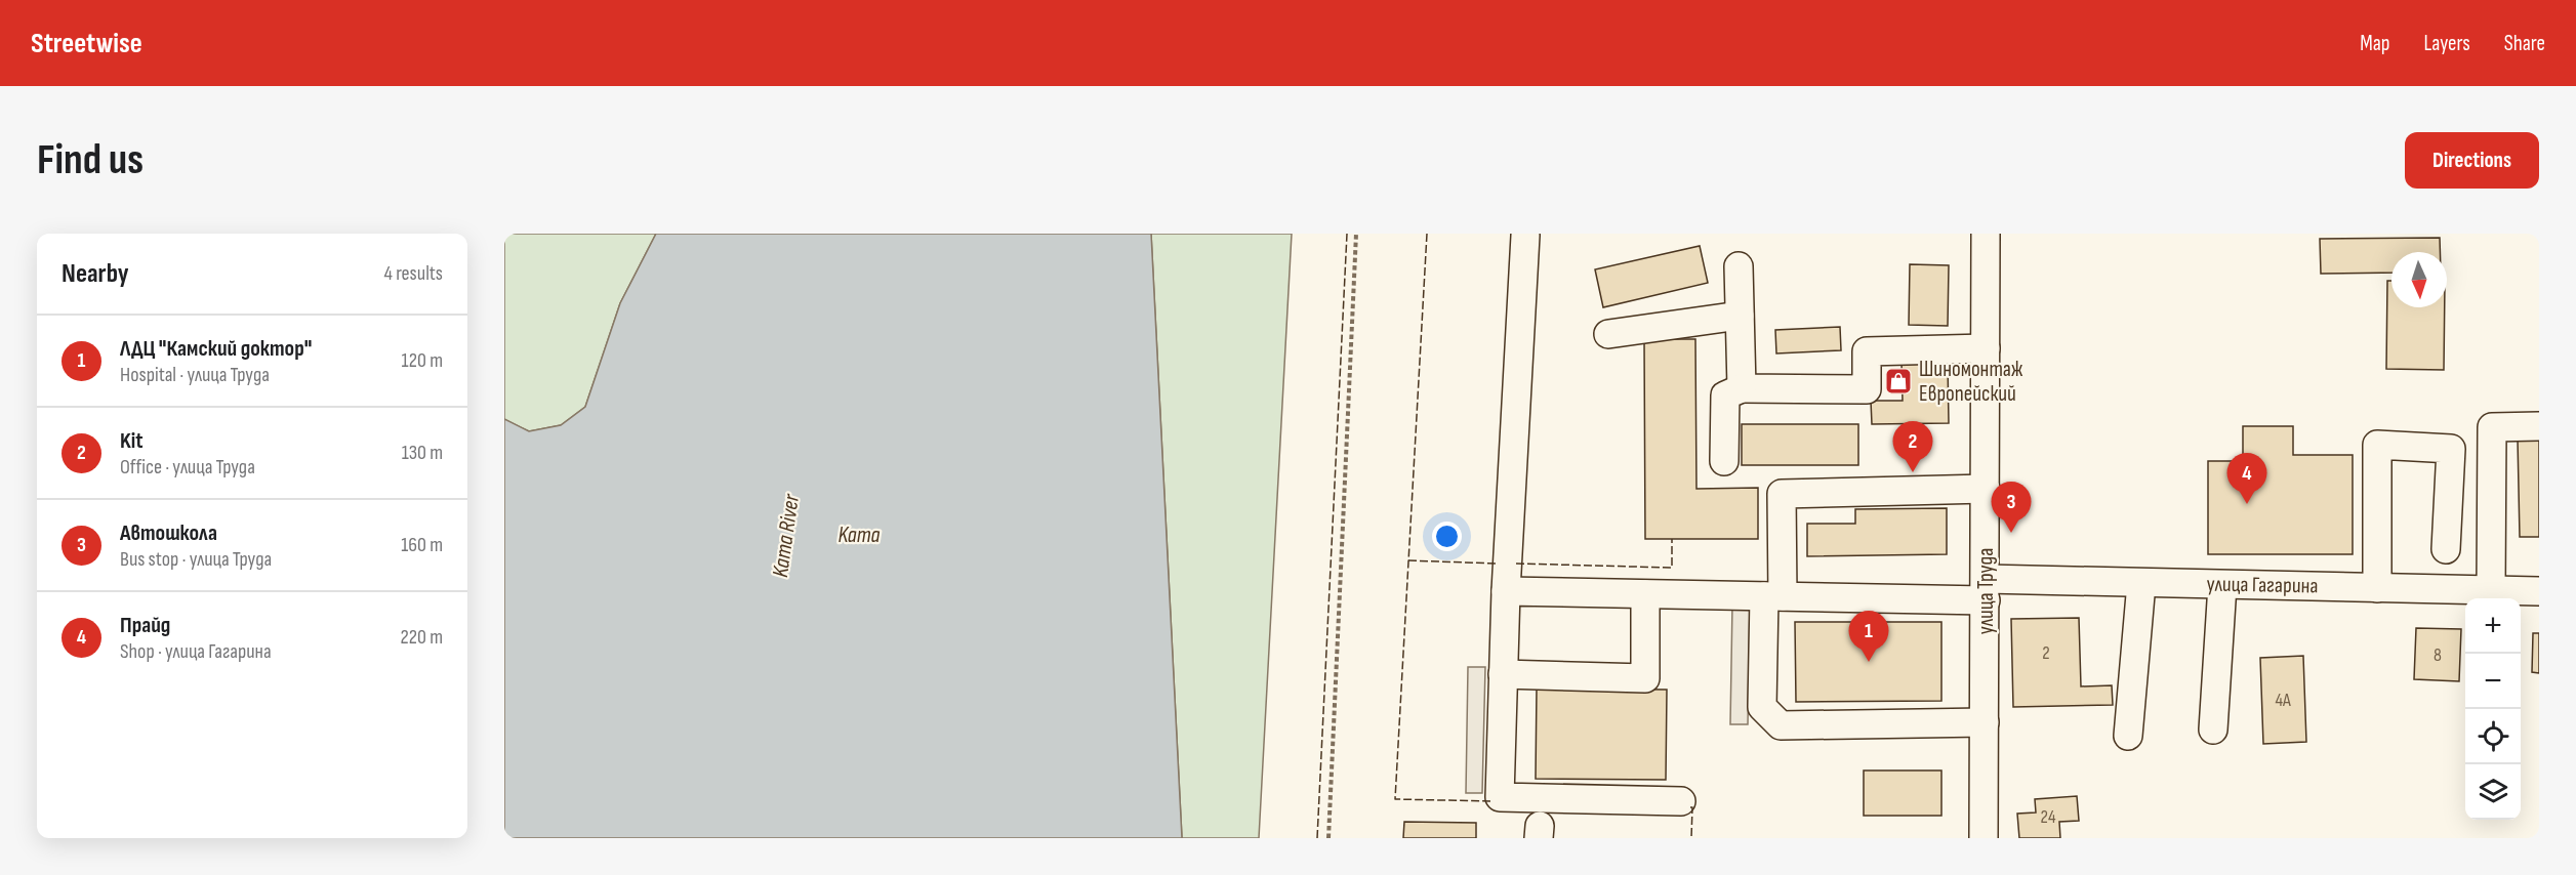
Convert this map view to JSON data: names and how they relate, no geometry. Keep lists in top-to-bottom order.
{
  "streets": {
    "street": ["улица Гагарина", "улица Труда"]
  },
  "crossings": [
    ["улица Гагарина", "улица Труда"]
  ],
  "water": ["Kama", "Kama River"],
  "places": {
    "shop": ["Шиномонтаж Европейский"]
  },
  "house_numbers": [
    "2",
    "8",
    "4А",
    "24"
  ],
  "north": "bottom",
  "page": {
    "header": "Streetwise",
    "nav": ["Map", "Layers", "Share"],
    "buttons": "Directions",
    "title": "Find us",
    "heading": ["Nearby", "4 results"],
    "list": [
      {
        "mark": "1",
        "name": "ЛДЦ \"Камский доктор\"",
        "note": "Hospital · улица Труда",
        "value": "120 m"
      },
      {
        "mark": "2",
        "name": "Kit",
        "note": "Office · улица Труда",
        "value": "130 m"
      },
      {
        "mark": "3",
        "name": "Автошкола",
        "note": "Bus stop · улица Труда",
        "value": "160 m"
      },
      {
        "mark": "4",
        "name": "Прайд",
        "note": "Shop · улица Гагарина",
        "value": "220 m"
      }
    ],
    "pins": [
      "2",
      "4",
      "3",
      "1"
    ],
    "map_buttons": ["+", "−"]
  }
}
